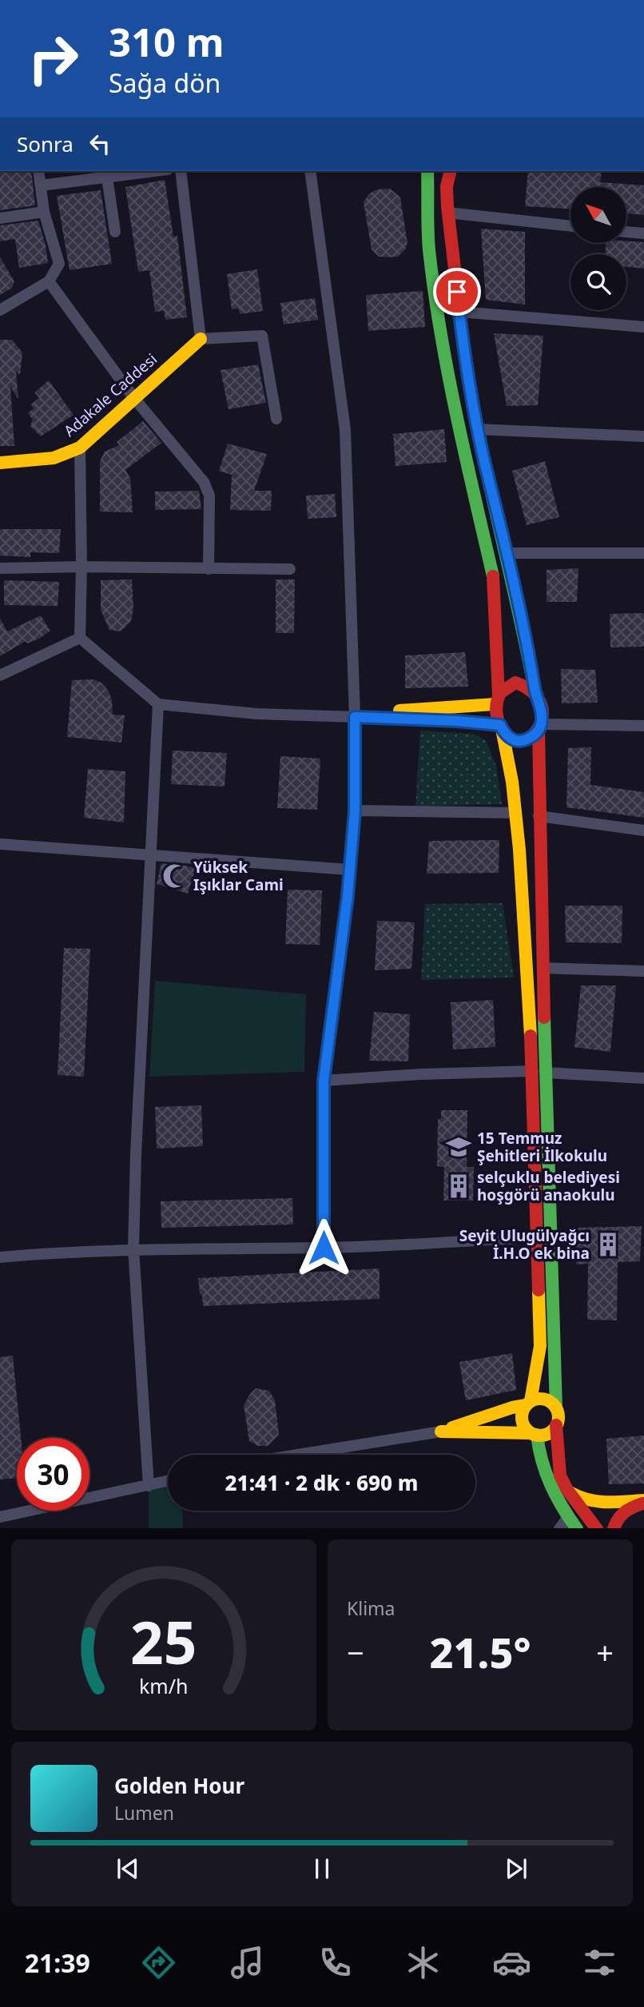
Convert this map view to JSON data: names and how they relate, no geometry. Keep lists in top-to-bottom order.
{
  "streets": {
    "street": ["Adakale Caddesi"]
  },
  "places": {
    "mosque": ["Yüksek Işıklar Cami"],
    "school or university": ["15 Temmuz Şehitleri İlkokulu"],
    "building": ["selçuklu belediyesi hoşgörü anaokulu", "Seyit Ulugülyağcı İ.H.O ek bina"]
  },
  "north": "top left",
  "page": {
    "turn": ["310 m", "Sağa dön"],
    "then": "Sonra",
    "limit": "30",
    "trip": "21:41 · 2 dk · 690 m",
    "tile": "Klima",
    "heat": ["−", "21.5°", "+"],
    "song": ["Golden Hour", "Lumen"],
    "tabs": "21:39",
    "gauge": ["25", "km/h"]
  }
}
